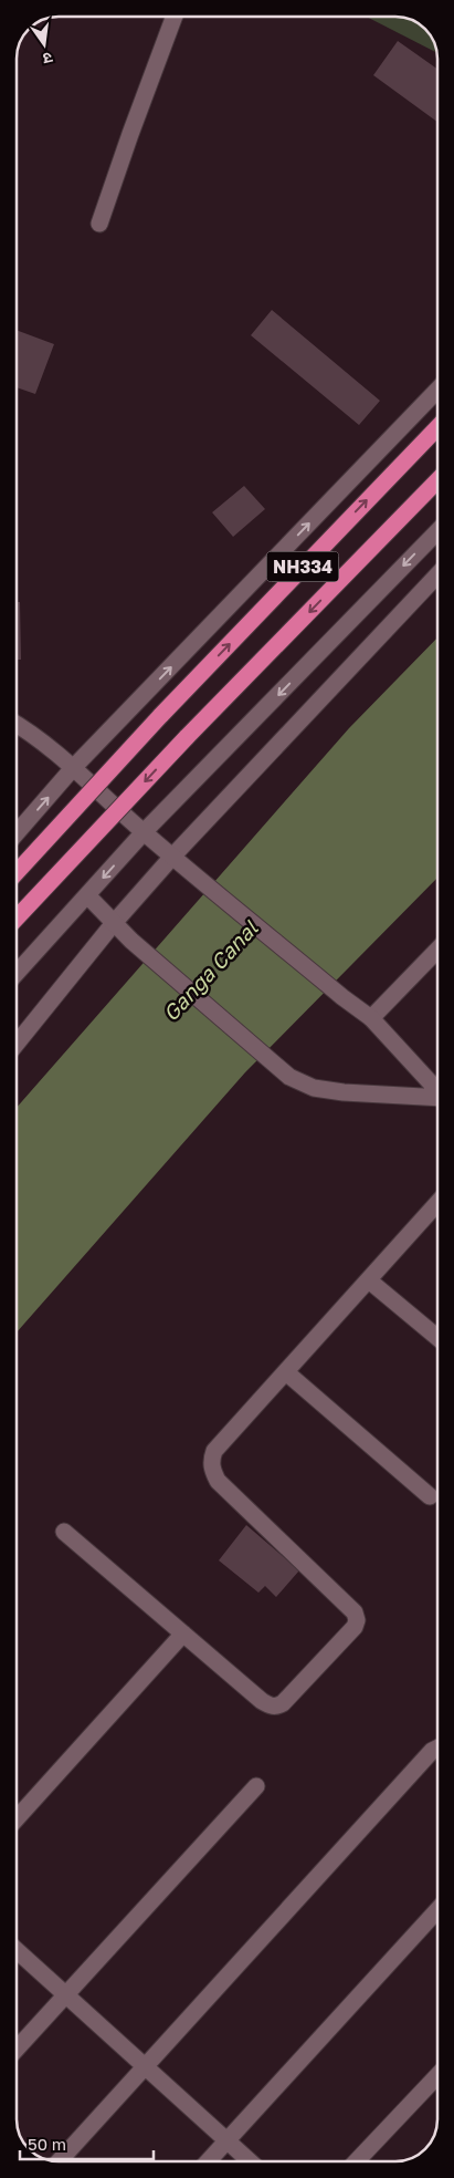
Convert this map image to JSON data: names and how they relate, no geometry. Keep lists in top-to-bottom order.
{
  "streets": {
    "highway": ["NH334"]
  },
  "water": ["Ganga Canal"],
  "scale_bar": "50 m",
  "north": "bottom"
}
